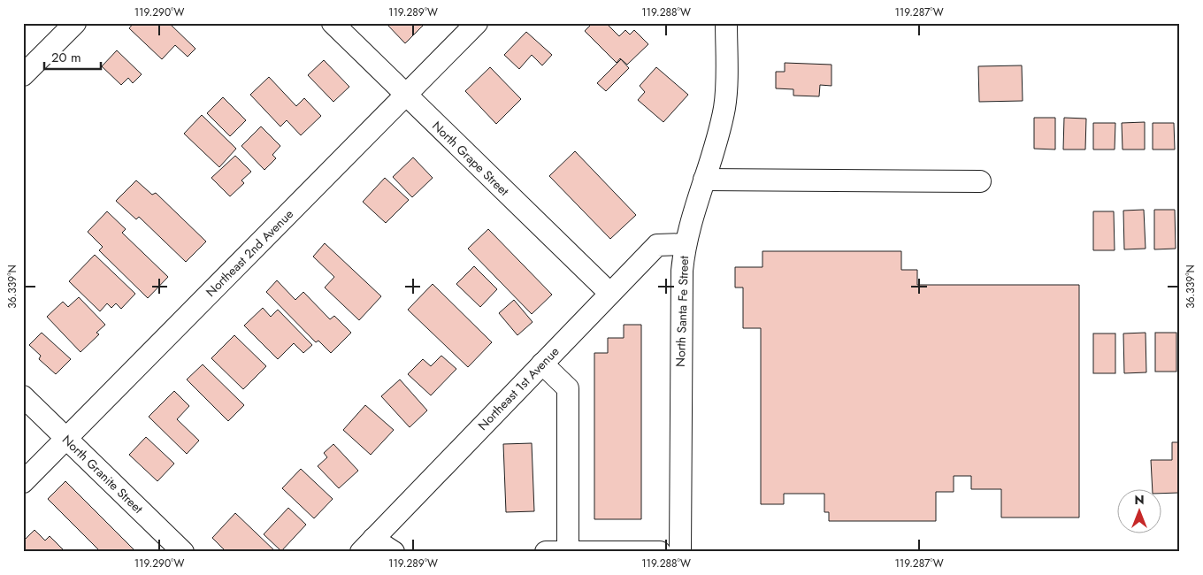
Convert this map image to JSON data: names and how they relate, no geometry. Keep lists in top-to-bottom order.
{
  "streets": {
    "street": [
      "North Grape Street",
      "Northeast 2nd Avenue",
      "North Santa Fe Street",
      "Northeast 1st Avenue",
      "North Granite Street"
    ]
  },
  "crossings": [
    ["North Grape Street", "Northeast 2nd Avenue"],
    ["North Grape Street", "Northeast 1st Avenue"],
    ["Northeast 2nd Avenue", "North Granite Street"],
    ["North Santa Fe Street", "Northeast 1st Avenue"]
  ],
  "scale_bar": "20 m",
  "north": "top",
  "coordinates": [
    "119.290°W",
    "119.289°W",
    "119.288°W",
    "119.287°W",
    "36.339°N"
  ]
}
